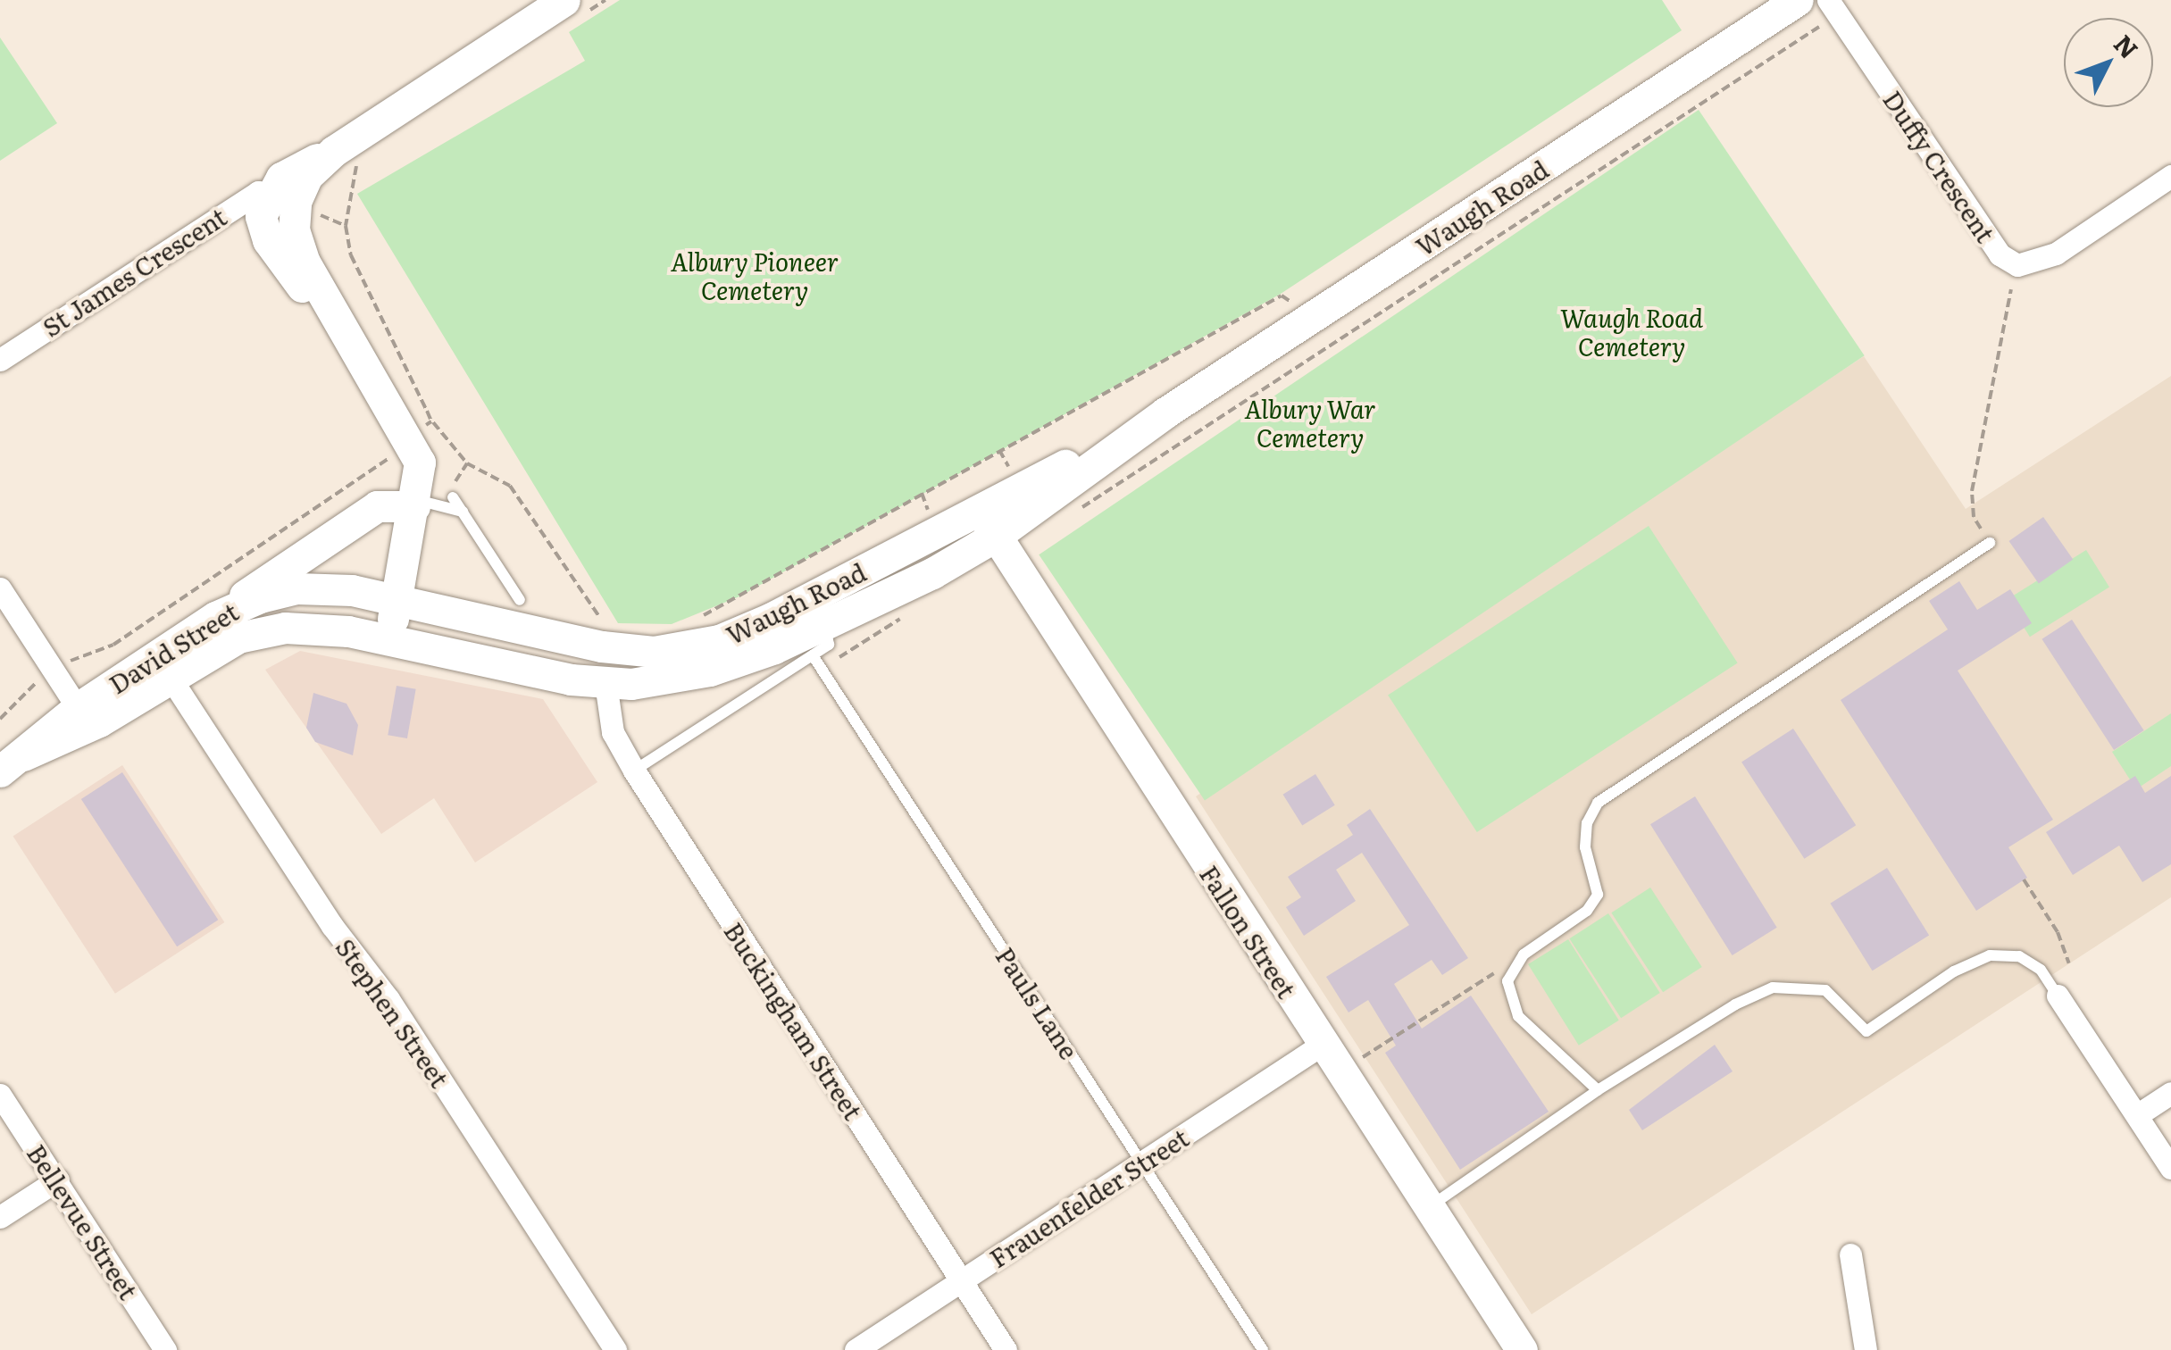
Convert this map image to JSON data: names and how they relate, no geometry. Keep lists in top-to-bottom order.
{
  "streets": {
    "main road": ["Waugh Road", "David Street", "Fallon Street"],
    "street": [
      "Duffy Crescent",
      "St James Crescent",
      "Stephen Street",
      "Buckingham Street",
      "Frauenfelder Street",
      "Bellevue Street"
    ],
    "lane": ["Pauls Lane"]
  },
  "crossings": [
    ["Waugh Road", "David Street"],
    ["Waugh Road", "Fallon Street"],
    ["Waugh Road", "Pauls Lane"],
    ["Waugh Road", "Buckingham Street"],
    ["David Street", "Stephen Street"],
    ["Fallon Street", "Frauenfelder Street"],
    ["Pauls Lane", "Frauenfelder Street"],
    ["Buckingham Street", "Frauenfelder Street"]
  ],
  "parks": ["Albury Pioneer Cemetery", "Waugh Road Cemetery", "Albury War Cemetery"],
  "north": "top right"
}
